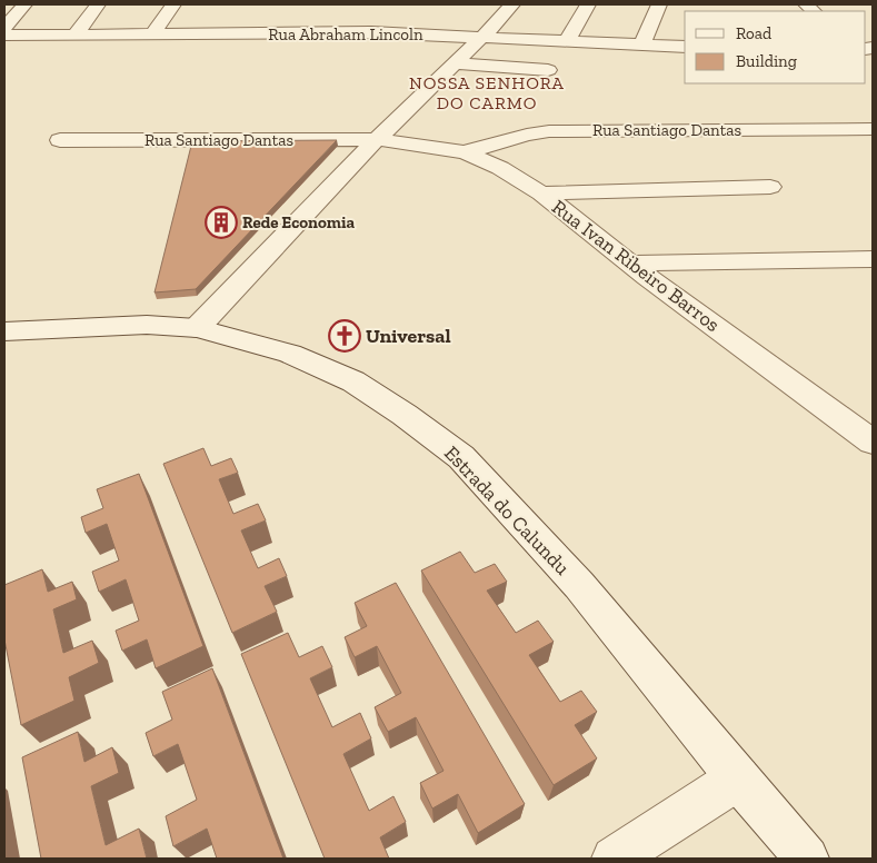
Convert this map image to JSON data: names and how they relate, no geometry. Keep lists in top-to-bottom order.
{
  "streets": {
    "street": [
      "Rua Abraham Lincoln",
      "Rua Santiago Dantas",
      "Rua Ivan Ribeiro Barros",
      "Estrada do Calundu"
    ]
  },
  "crossings": [
    ["Rua Santiago Dantas", "Rua Ivan Ribeiro Barros"]
  ],
  "districts": ["NOSSA SENHORA DO CARMO"],
  "places": {
    "building": ["Rede Economia"],
    "church": ["Universal"]
  },
  "legend": ["Road", "Building"]
}
